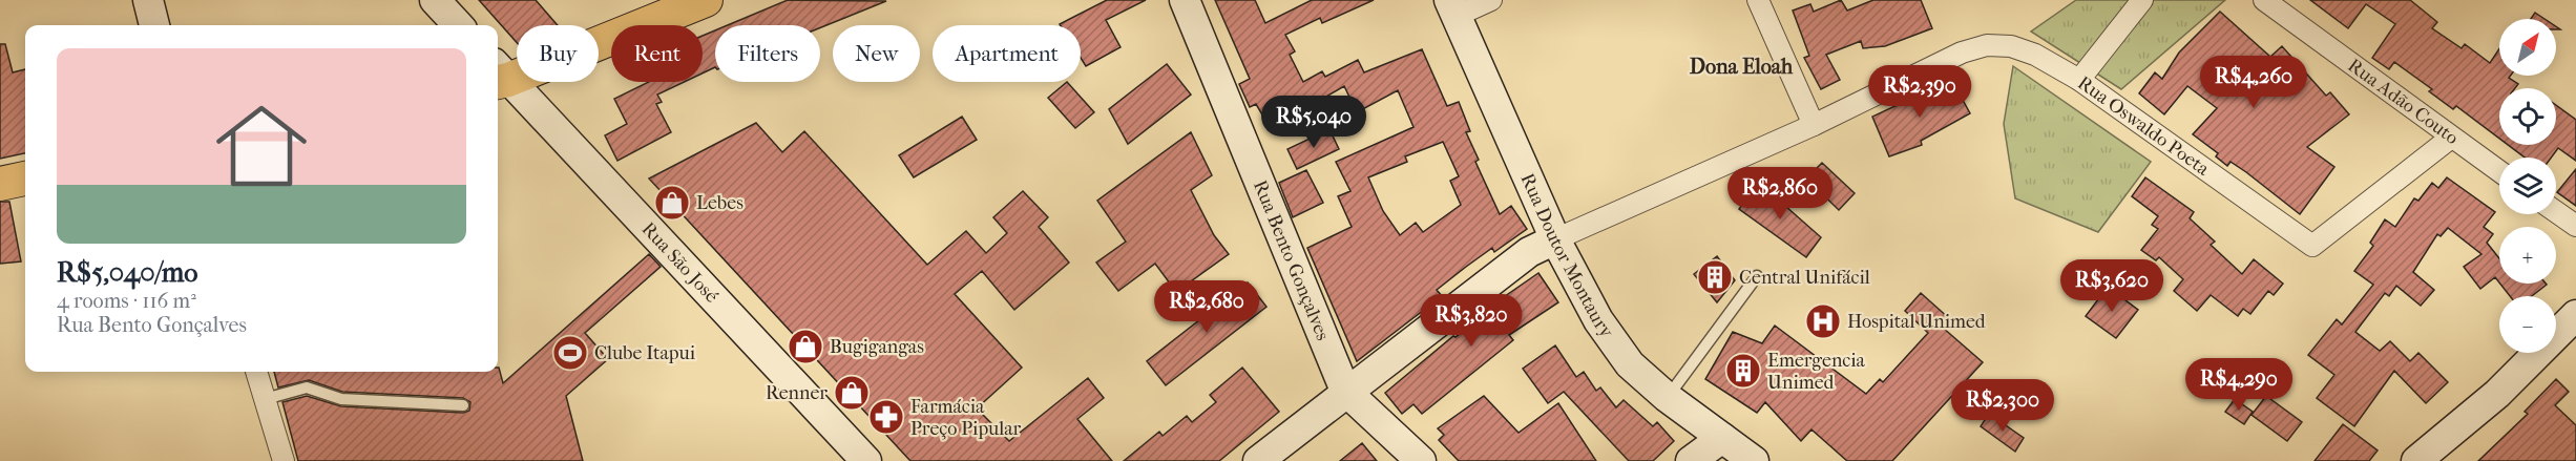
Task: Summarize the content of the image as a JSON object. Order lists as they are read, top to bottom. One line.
{"streets":{"street":["Rua Adão Couto","Rua Oswaldo Poeta","Rua Doutor Montaury","Rua Bento Gonçalves","Rua São José"]},"crossings":[["Rua Adão Couto","Rua Oswaldo Poeta"],["Rua Oswaldo Poeta","Rua Doutor Montaury"]],"districts":["Dona Eloah"],"places":{"shop":["Lebes","Bugigangas","Renner"],"building":["Central Unifácil","Emergencia Unimed"],"hospital":["Hospital Unimed"],"sports":["Clube Itapui"],"pharmacy":["Farmácia Preço Pipular"]},"north":"top right","page":{"map_buttons":["+","−"],"chip":["Buy","Rent","Filters","New","Apartment"],"list":[{"name":"R$5,040/mo","note":"4 rooms · 116 m² · Rua Bento Gonçalves"}],"price":["R$4,260","R$2,390","R$5,040","R$2,860","R$3,620","R$2,680","R$3,820","R$4,290","R$2,300"]}}
